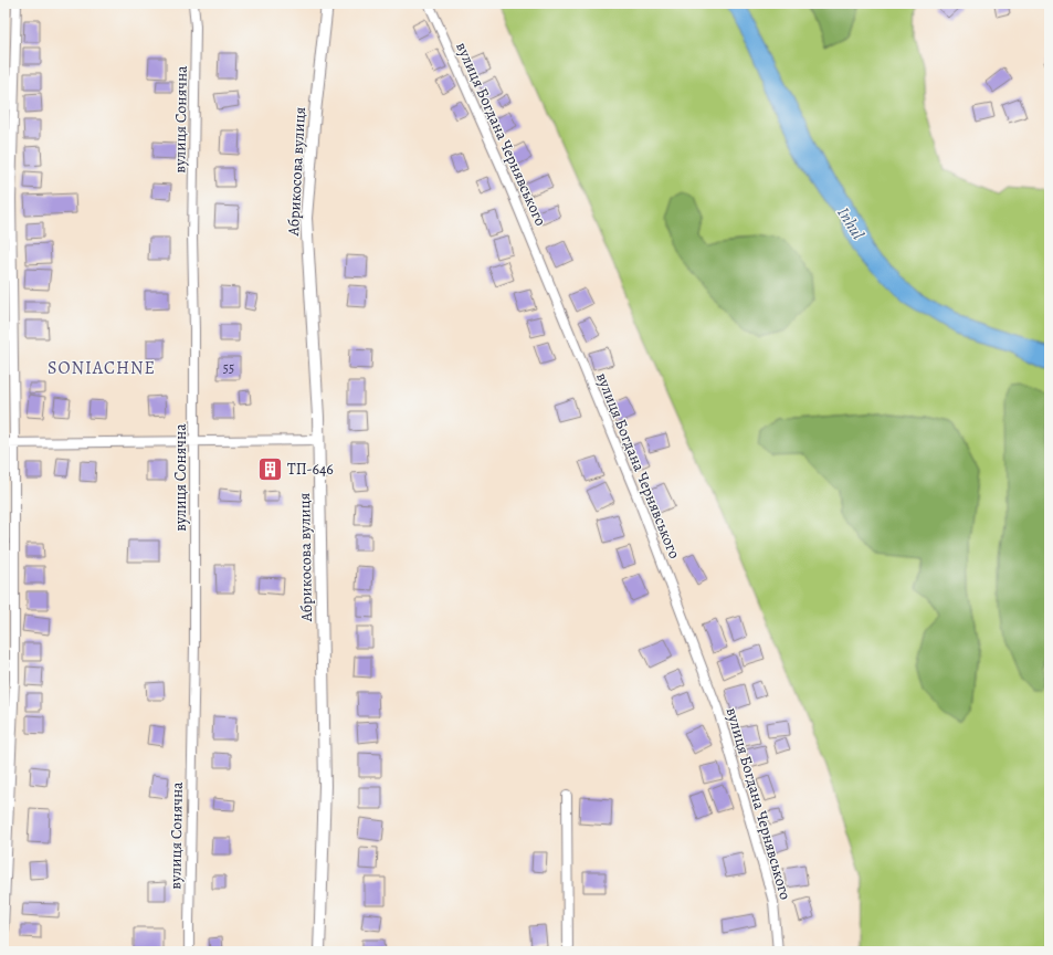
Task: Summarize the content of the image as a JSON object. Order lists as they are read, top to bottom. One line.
{"streets":{"street":["вулиця Сонячна","вулиця Богдана Чернявського","Абрикосова вулиця"]},"districts":["SONIACHNE"],"water":["Inhul"],"places":{"building":["ТП-646"]},"house_numbers":["55"]}
